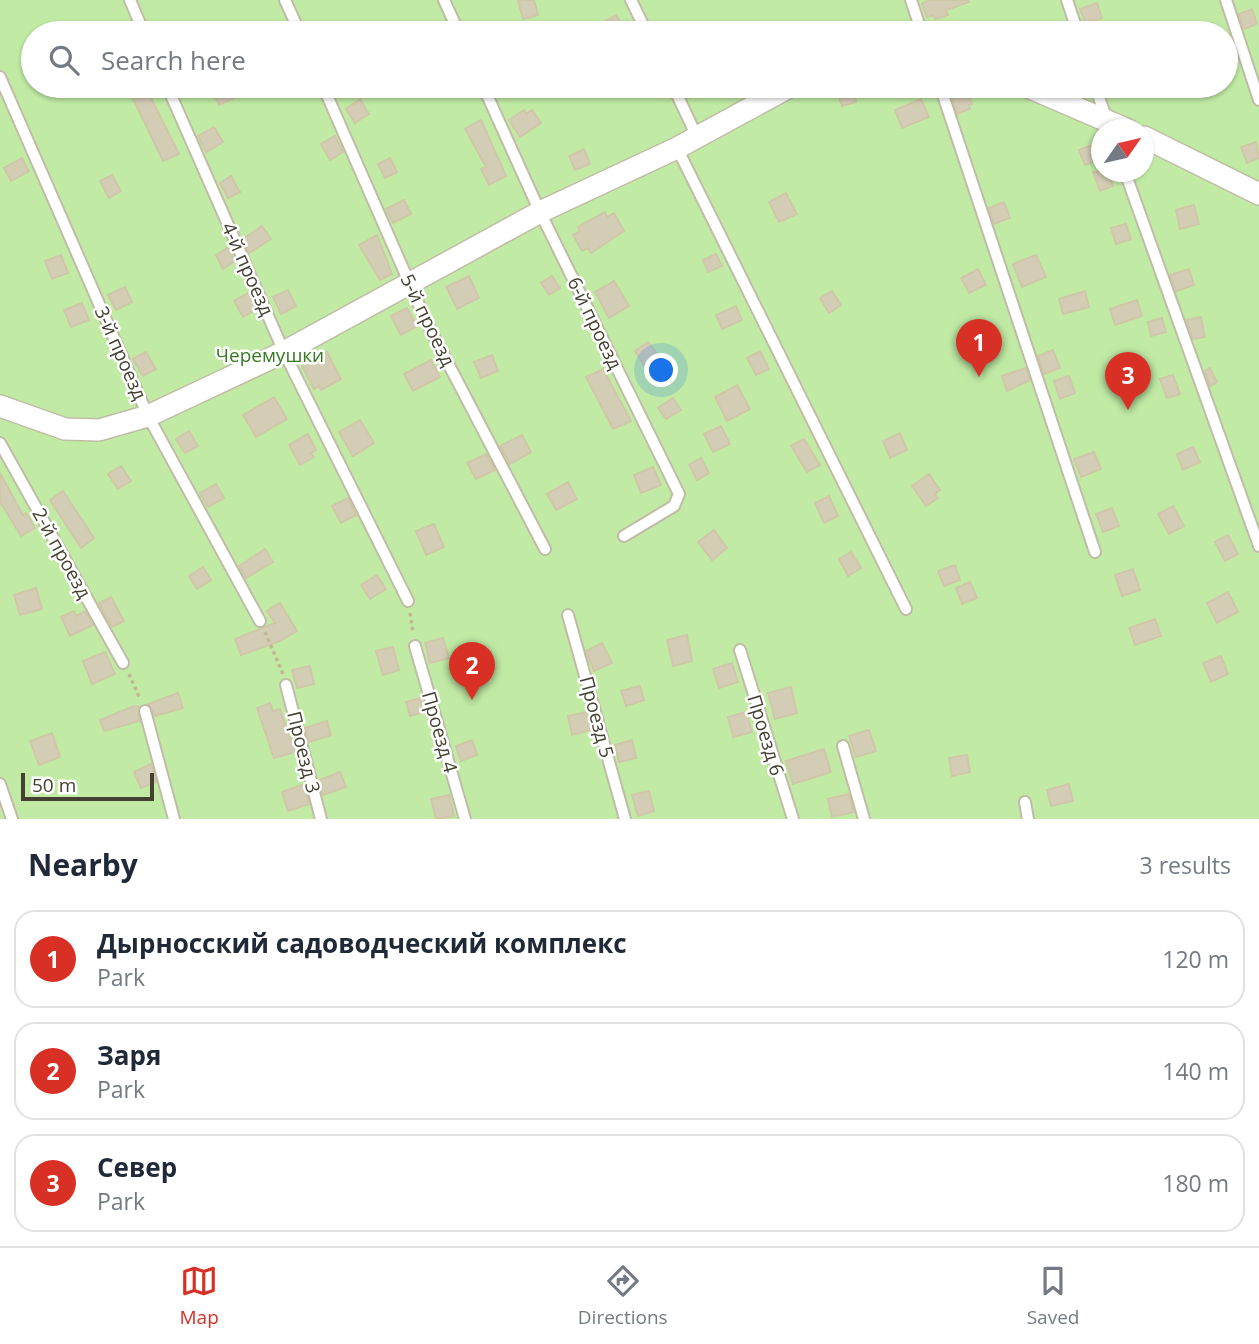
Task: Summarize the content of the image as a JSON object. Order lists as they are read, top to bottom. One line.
{"streets":{"lane":["4-й проезд","5-й проезд","6-й проезд","3-й проезд","2-й проезд","Проезд 5","Проезд 4","Проезд 6","Проезд 3"]},"parks":["Черемушки"],"scale_bar":"50 m","north":"top right","page":{"search":"Search here","pins":["1","3","2"],"scale":"50 m","heading":["Nearby","3 results"],"list":[{"mark":"1","name":"Дырносский садоводческий комплекс","note":"Park","value":"120 m"},{"mark":"2","name":"Заря","note":"Park","value":"140 m"},{"mark":"3","name":"Север","note":"Park","value":"180 m"}],"nav":["Map","Directions","Saved"]}}
